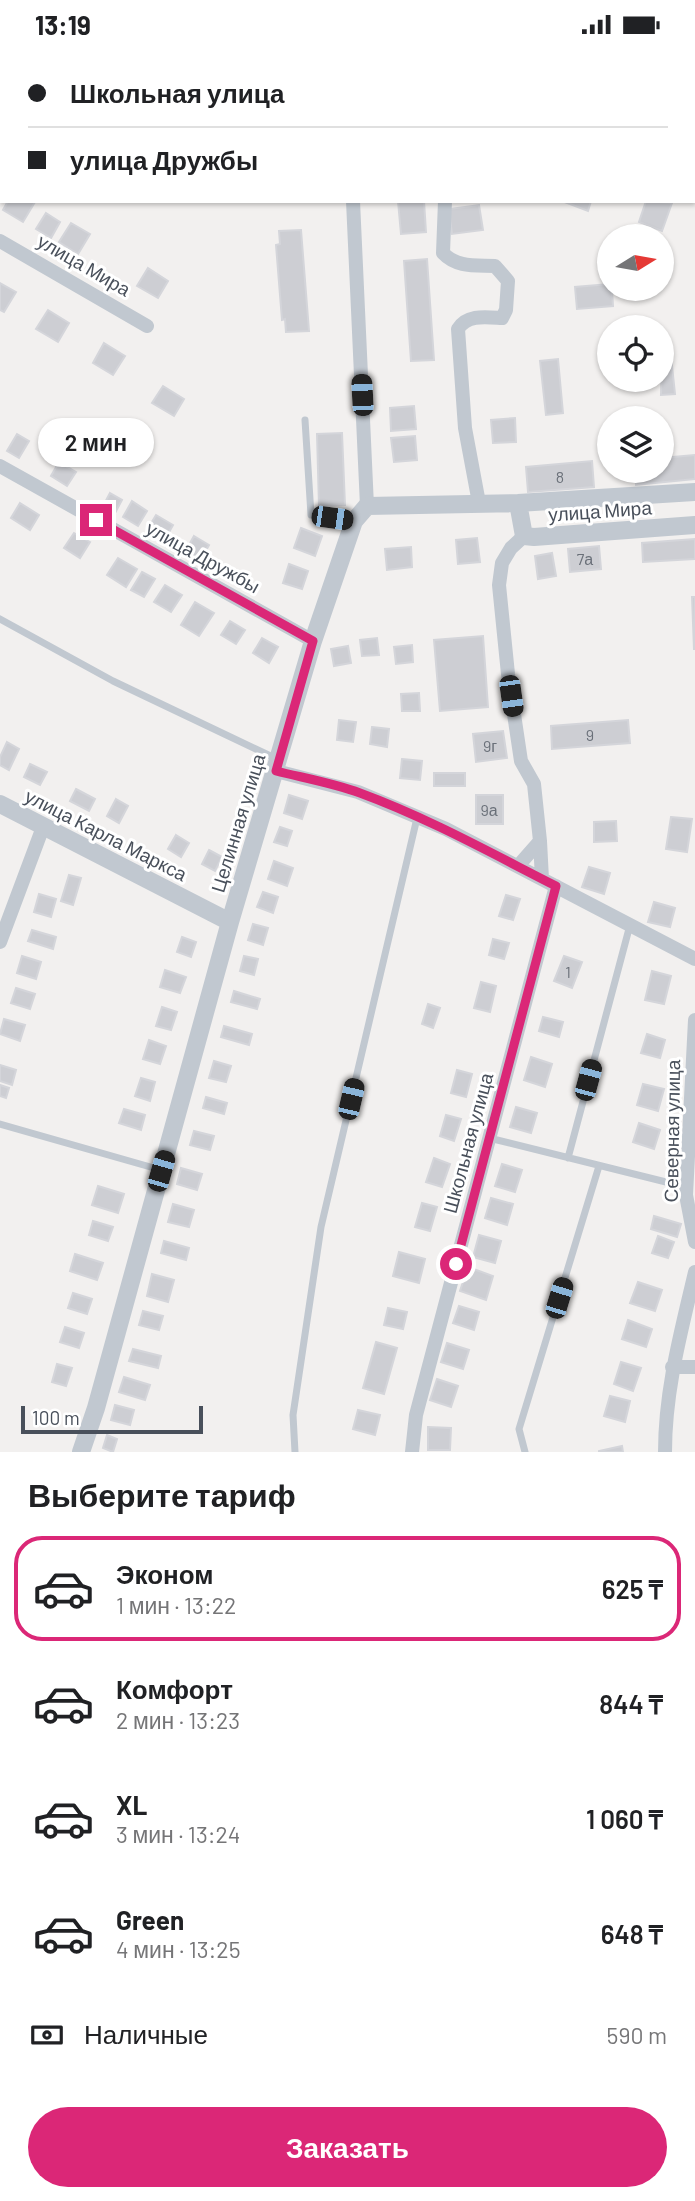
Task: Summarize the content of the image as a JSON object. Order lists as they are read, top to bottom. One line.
{"streets":{"street":["улица Мира","улица Дружбы","Целинная улица","улица Карла Маркса","Северная улица","Школьная улица"]},"crossings":[["улица Дружбы","Целинная улица"],["Целинная улица","улица Карла Маркса"]],"house_numbers":["8","7а","9","9г","9а","1"],"scale_bar":"100 m","north":"right","page":{"status":"13:19","banner":["Школьная улица","улица Дружбы"],"bubble":"2 мин","scale":"100 m","heading":"Выберите тариф","list":[{"name":"Эконом","note":"1 мин · 13:22","value":"625 ₸"},{"name":"Комфорт","note":"2 мин · 13:23","value":"844 ₸"},{"name":"XL","note":"3 мин · 13:24","value":"1 060 ₸"},{"name":"Green","note":"4 мин · 13:25","value":"648 ₸"}],"pay":["Наличные","590 m"],"buttons":"Заказать"}}
